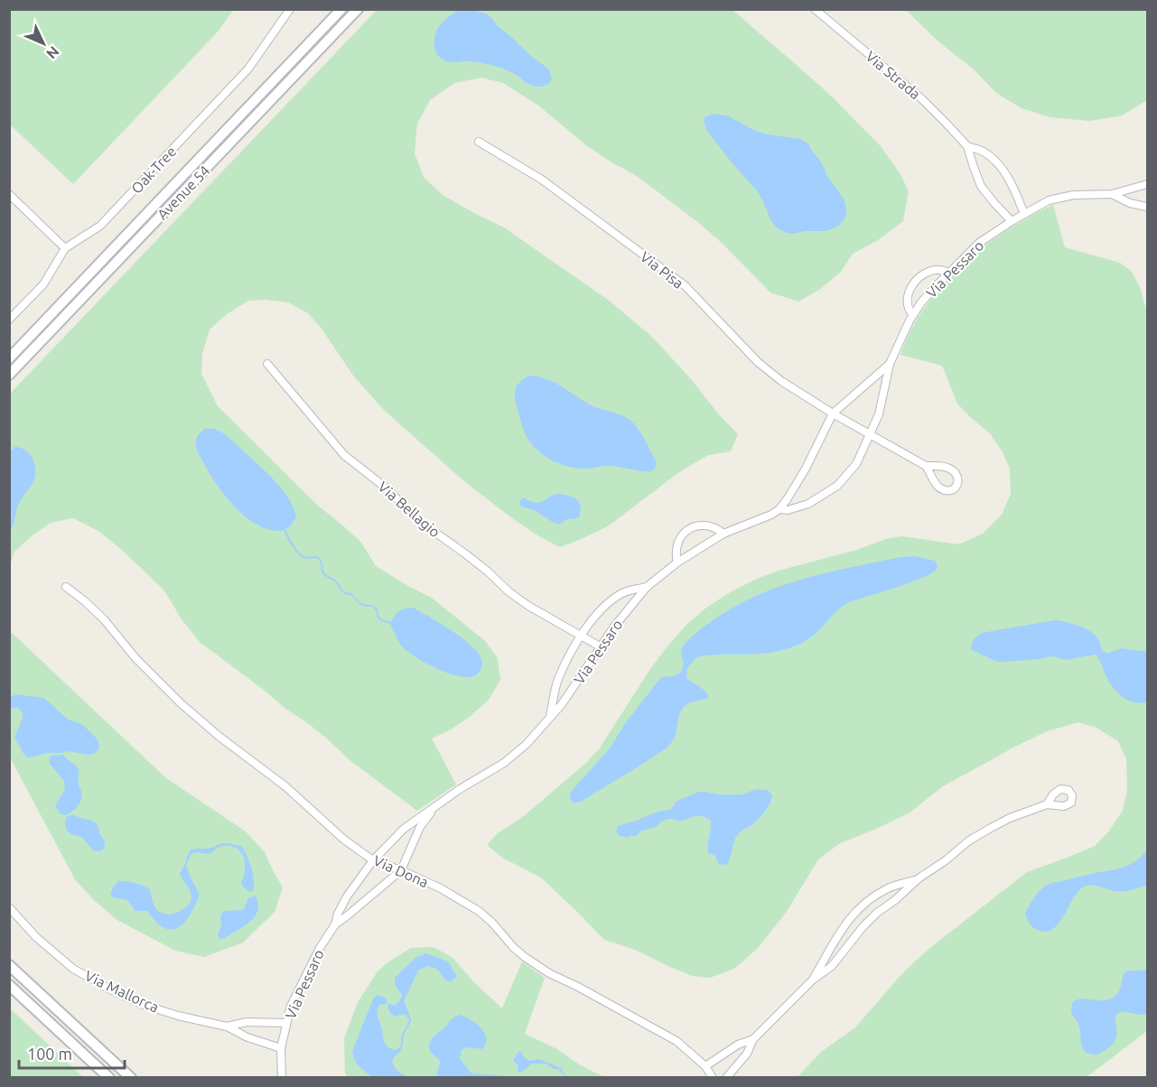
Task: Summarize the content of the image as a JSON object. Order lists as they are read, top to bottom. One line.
{"streets":{"street":["Via Strada","Oak-Tree","Avenue 54","Via Pessaro","Via Pisa","Via Bellagio","Via Dona","Via Mallorca"]},"crossings":[["Via Strada","Via Pessaro"],["Via Pessaro","Via Pisa"],["Via Pessaro","Via Bellagio"],["Via Pessaro","Via Dona"],["Via Pessaro","Via Mallorca"]],"scale_bar":"100 m","north":"bottom right"}
